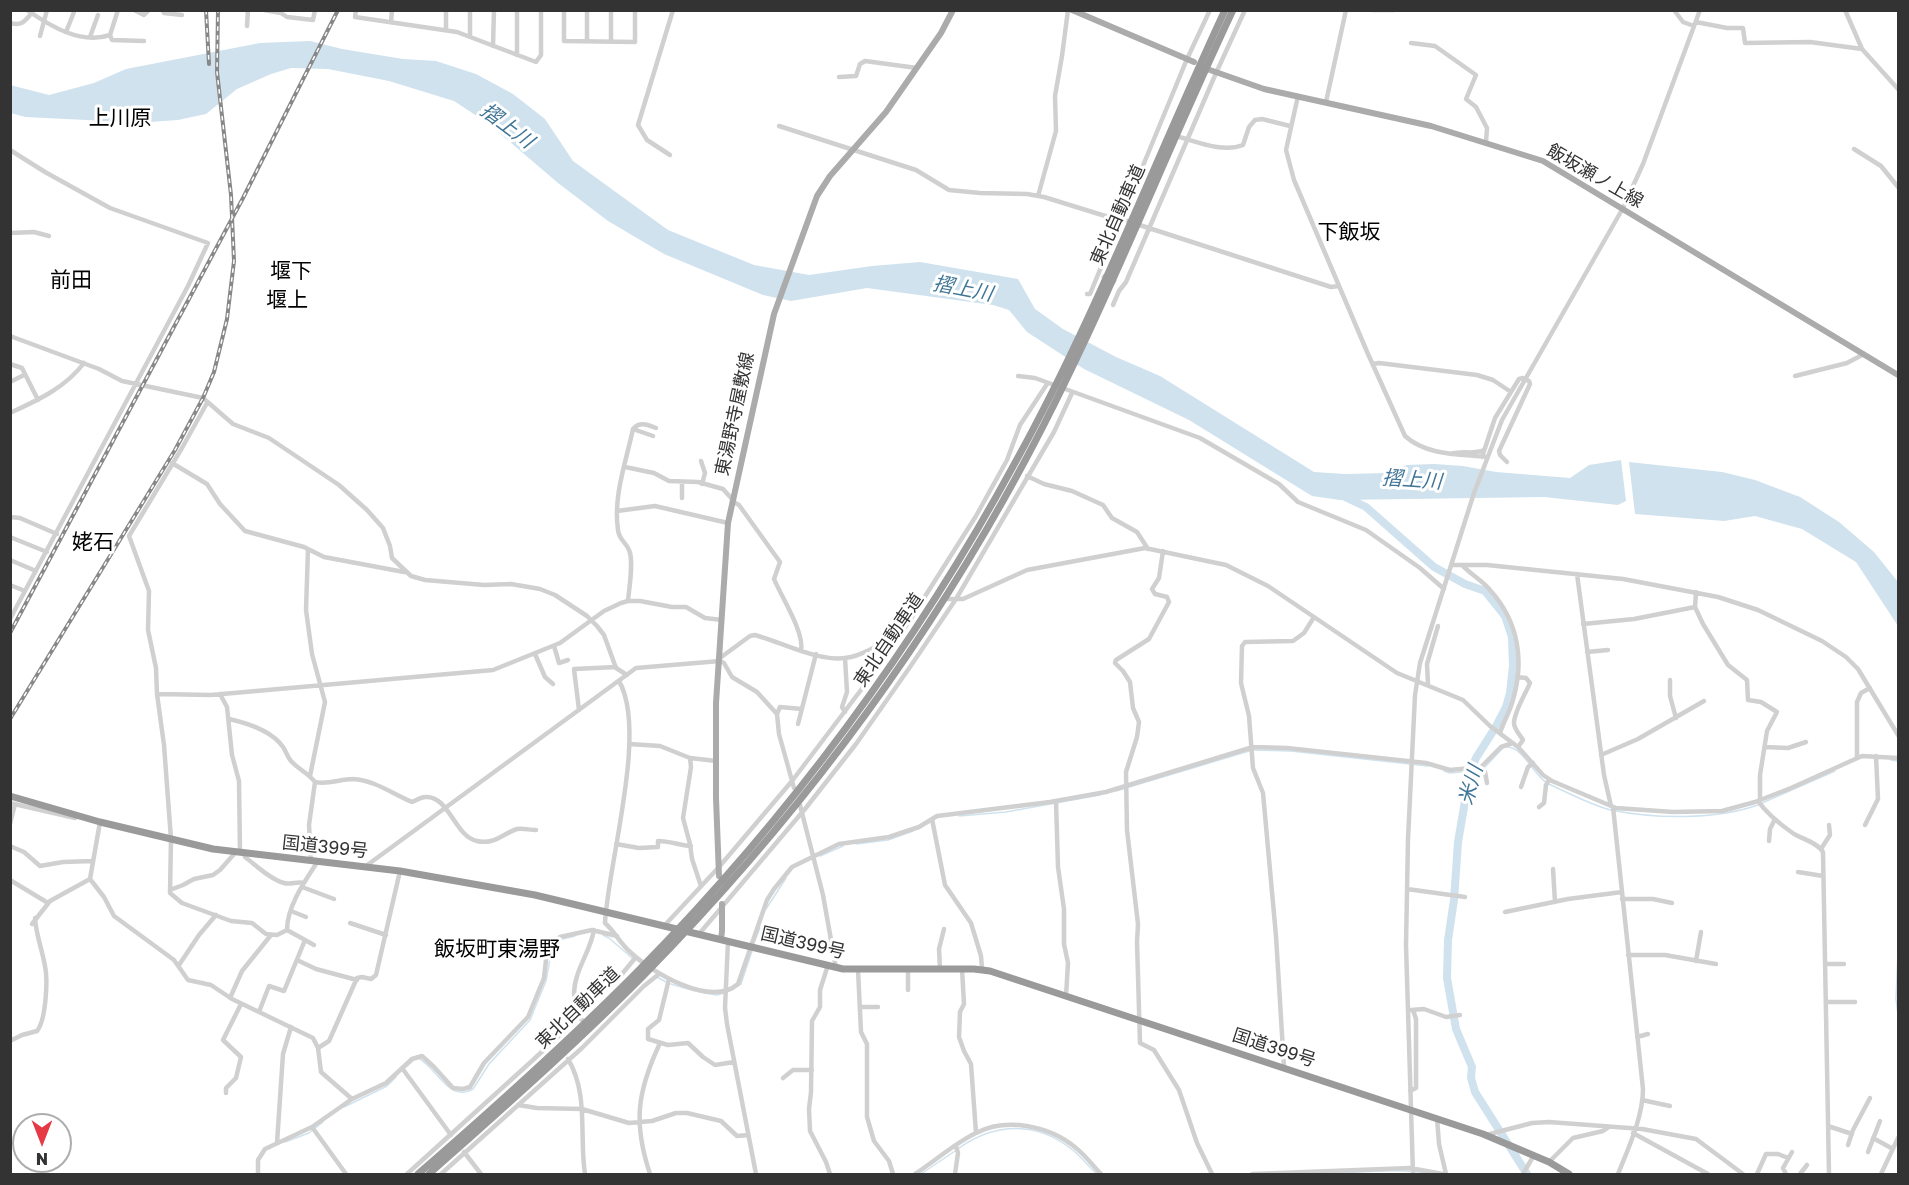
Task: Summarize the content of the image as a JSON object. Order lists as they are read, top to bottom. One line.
{"streets":{"highway":["東北自動車道","国道399号"],"main road":["飯坂瀬ノ上線","東湯野寺屋敷線"]},"districts":["上川原","下飯坂","堰下","前田","堰上","姥石","飯坂町東湯野"],"water":["摺上川","米川"],"north":"bottom"}
